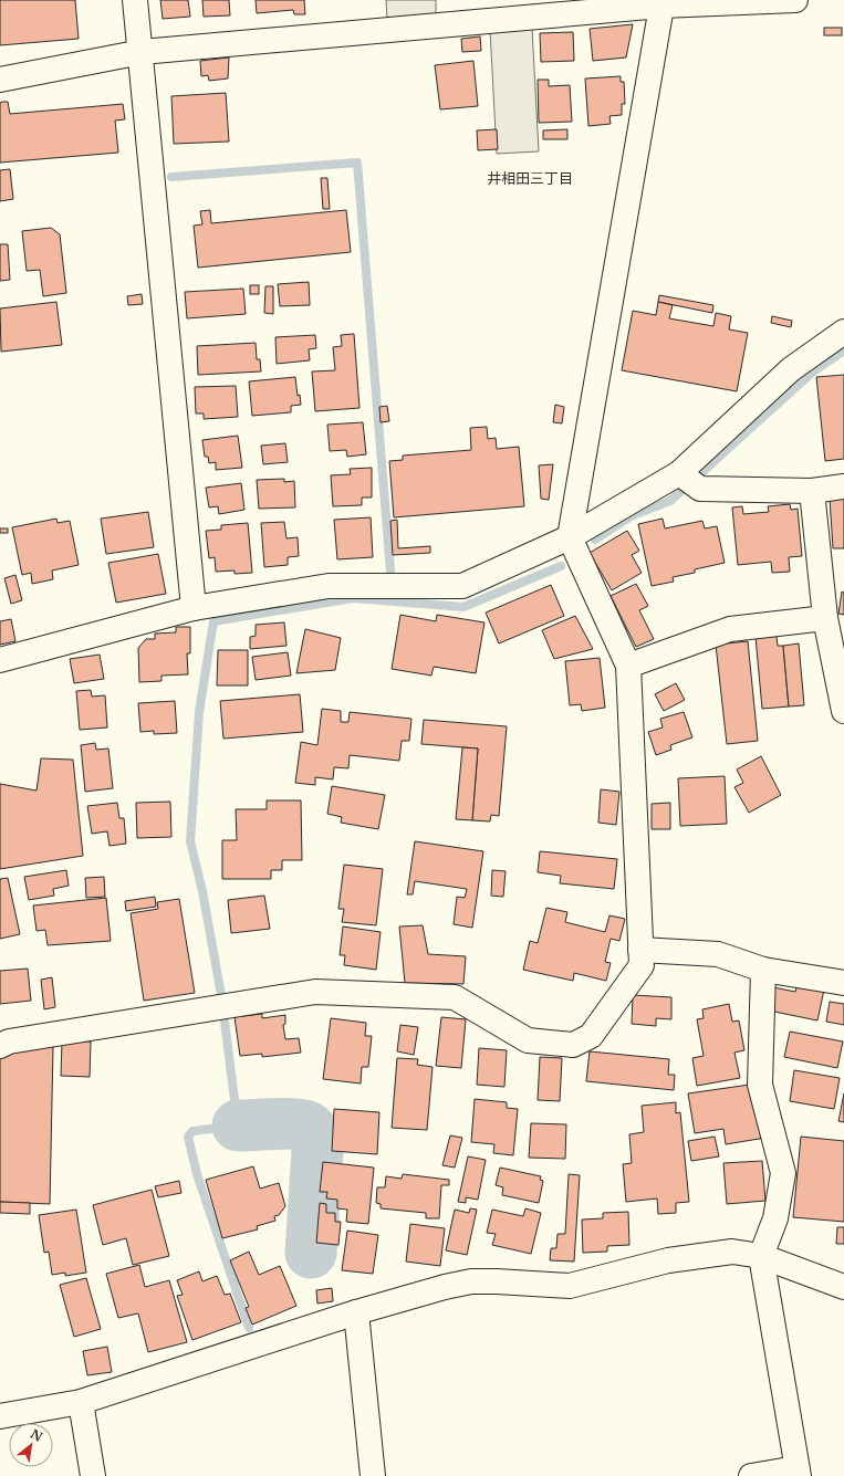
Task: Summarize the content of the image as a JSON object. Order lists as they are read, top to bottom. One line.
{"districts":["井相田三丁目"],"north":"top right"}
